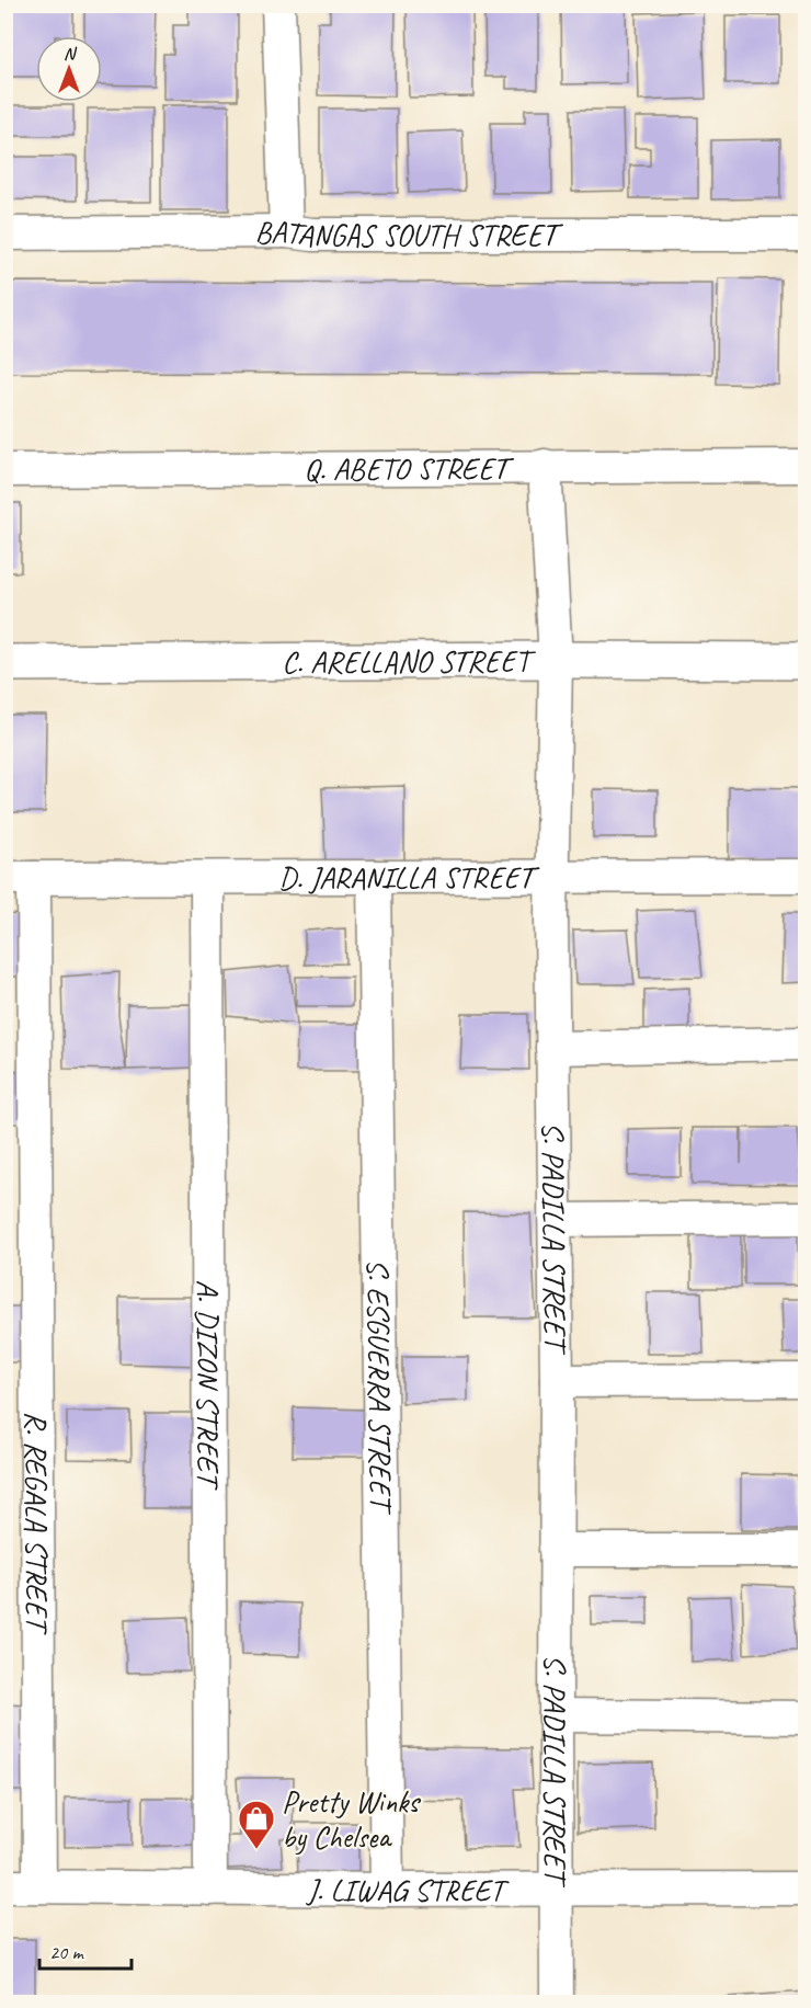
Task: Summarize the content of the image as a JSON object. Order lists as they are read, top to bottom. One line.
{"streets":{"street":["BATANGAS SOUTH STREET","Q. ABETO STREET","C. ARELLANO STREET","D. JARANILLA STREET","S. PADILLA STREET","A. DIZON STREET","S. ESGUERRA STREET","R. REGALA STREET","J. LIWAG STREET"]},"crossings":[["Q. ABETO STREET","S. PADILLA STREET"],["C. ARELLANO STREET","S. PADILLA STREET"],["D. JARANILLA STREET","S. PADILLA STREET"],["D. JARANILLA STREET","A. DIZON STREET"],["D. JARANILLA STREET","S. ESGUERRA STREET"],["D. JARANILLA STREET","R. REGALA STREET"],["S. PADILLA STREET","J. LIWAG STREET"],["A. DIZON STREET","J. LIWAG STREET"],["S. ESGUERRA STREET","J. LIWAG STREET"],["R. REGALA STREET","J. LIWAG STREET"]],"places":{"shop":["Pretty Winks by Chelsea"]},"scale_bar":"20 m","north":"top"}
